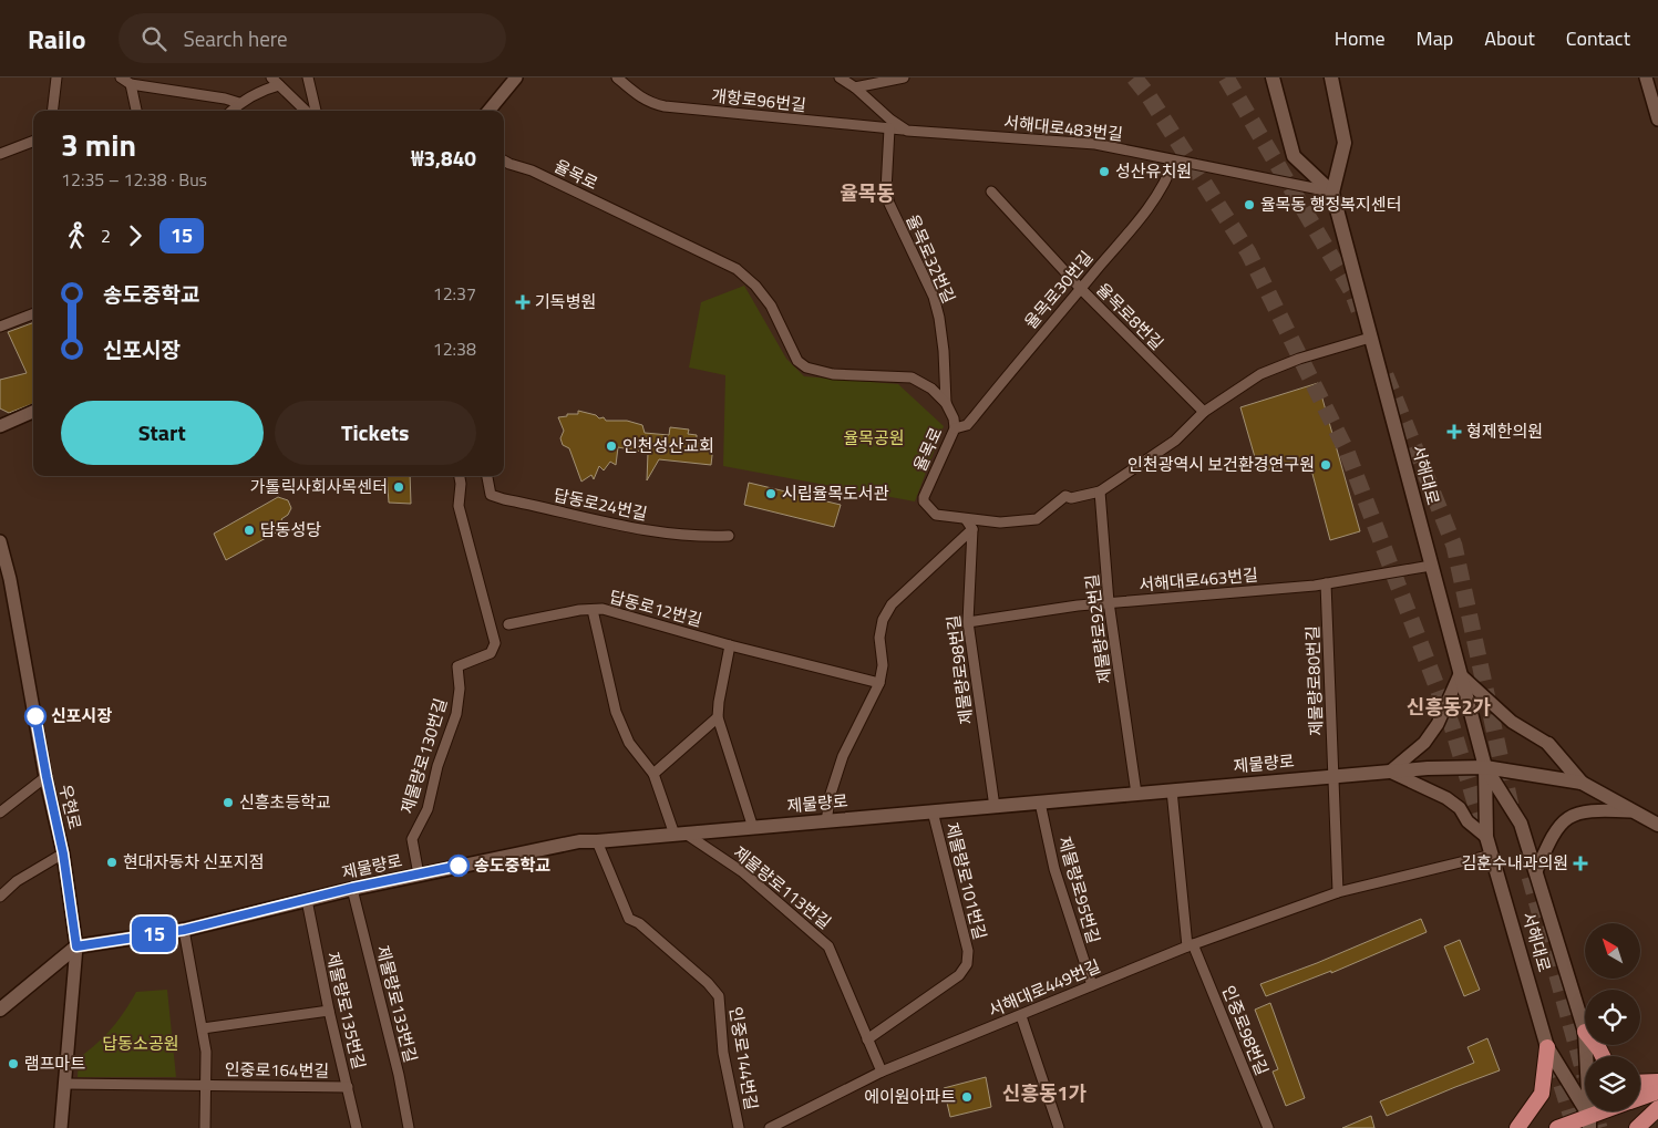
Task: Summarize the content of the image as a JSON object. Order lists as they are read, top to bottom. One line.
{"streets":{"main road":["서해대로","제물량로"],"street":["개항로96번길","서해대로483번길","율목로","율목로32번길","율목로30번길","율목로8번길","답동로24번길","서해대로463번길","답동로12번길","제물량로92번길","제물량로98번길","제물량로80번길","제물량로130번길","우현로","제물량로101번길","제물량로113번길","제물량로95번길","서해대로449번길","제물량로133번길","제물량로135번길","인중로98번길","인중로144번길","인중로164번길"]},"crossings":[["개항로96번길","서해대로483번길"],["개항로96번길","율목로32번길"],["서해대로483번길","율목로30번길"],["서해대로483번길","서해대로"],["율목로","율목로32번길"],["율목로","율목로30번길"],["율목로","율목로8번길"],["율목로","서해대로"],["율목로","제물량로92번길"],["율목로30번길","율목로8번길"],["서해대로","서해대로463번길"],["서해대로","제물량로"],["서해대로","서해대로449번길"],["서해대로463번길","제물량로92번길"],["서해대로463번길","제물량로98번길"],["서해대로463번길","제물량로80번길"],["제물량로92번길","제물량로"],["제물량로98번길","제물량로"],["제물량로80번길","제물량로"],["제물량로130번길","제물량로"],["제물량로","우현로"],["제물량로","제물량로101번길"],["제물량로","제물량로113번길"],["제물량로","제물량로95번길"],["제물량로","제물량로133번길"],["제물량로","제물량로135번길"],["제물량로","인중로98번길"],["제물량로","인중로144번길"],["제물량로","인중로164번길"],["제물량로101번길","제물량로113번길"],["제물량로113번길","서해대로449번길"],["제물량로95번길","서해대로449번길"],["서해대로449번길","인중로98번길"],["제물량로135번길","인중로164번길"]],"districts":["율목동","신흥동2가","신흥동1가"],"parks":["율목공원","답동소공원"],"places":{"other":["성산유치원","율목동 행정복지센터","인천성산교회","인천광역시 보건환경연구원","가톨릭사회사목센터","시립율목도서관","답동성당","신포시장","신흥초등학교","현대자동차 신포지점","송도중학교","램프마트","에이원아파트"],"health":["기독병원","형제한의원","김훈수내과의원"]},"lines":["bus line 15"],"north":"top left","page":{"header":"Railo","search":"Search here","nav":["Home","Map","About","Contact"],"on_map":"15","heading":["3 min","12:35 – 12:38 · Bus","₩3,840"],"legs":["2","15"],"list":[{"name":"송도중학교","value":"12:37"},{"name":"신포시장","value":"12:38"}],"buttons":["Start","Tickets"]}}
